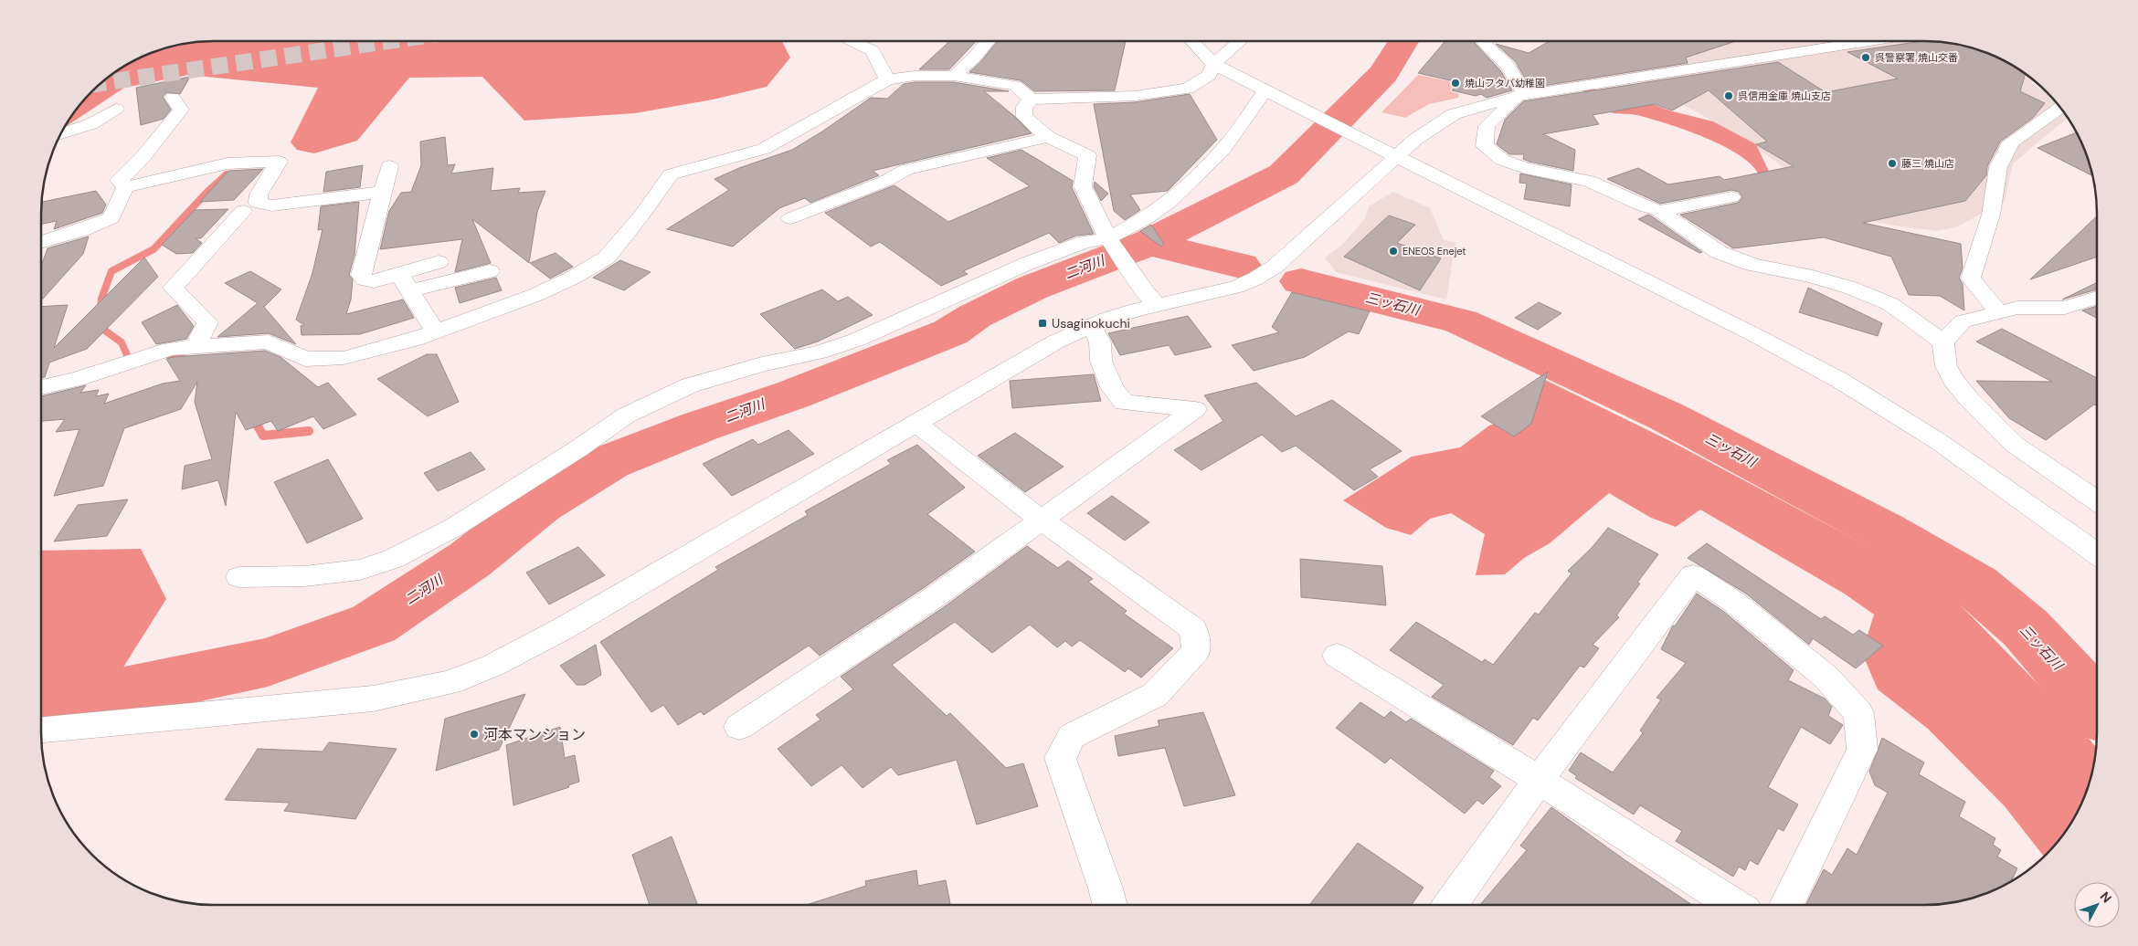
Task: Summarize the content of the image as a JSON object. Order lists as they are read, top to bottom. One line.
{"water":["二河川","三ッ石川"],"places":{"other":["呉警察署 焼山交番","焼山フタバ幼稚園","呉信用金庫 焼山支店","藤三 焼山店","ENEOS Enejet","河本マンション"],"transit":["Usaginokuchi"]},"north":"top right"}
